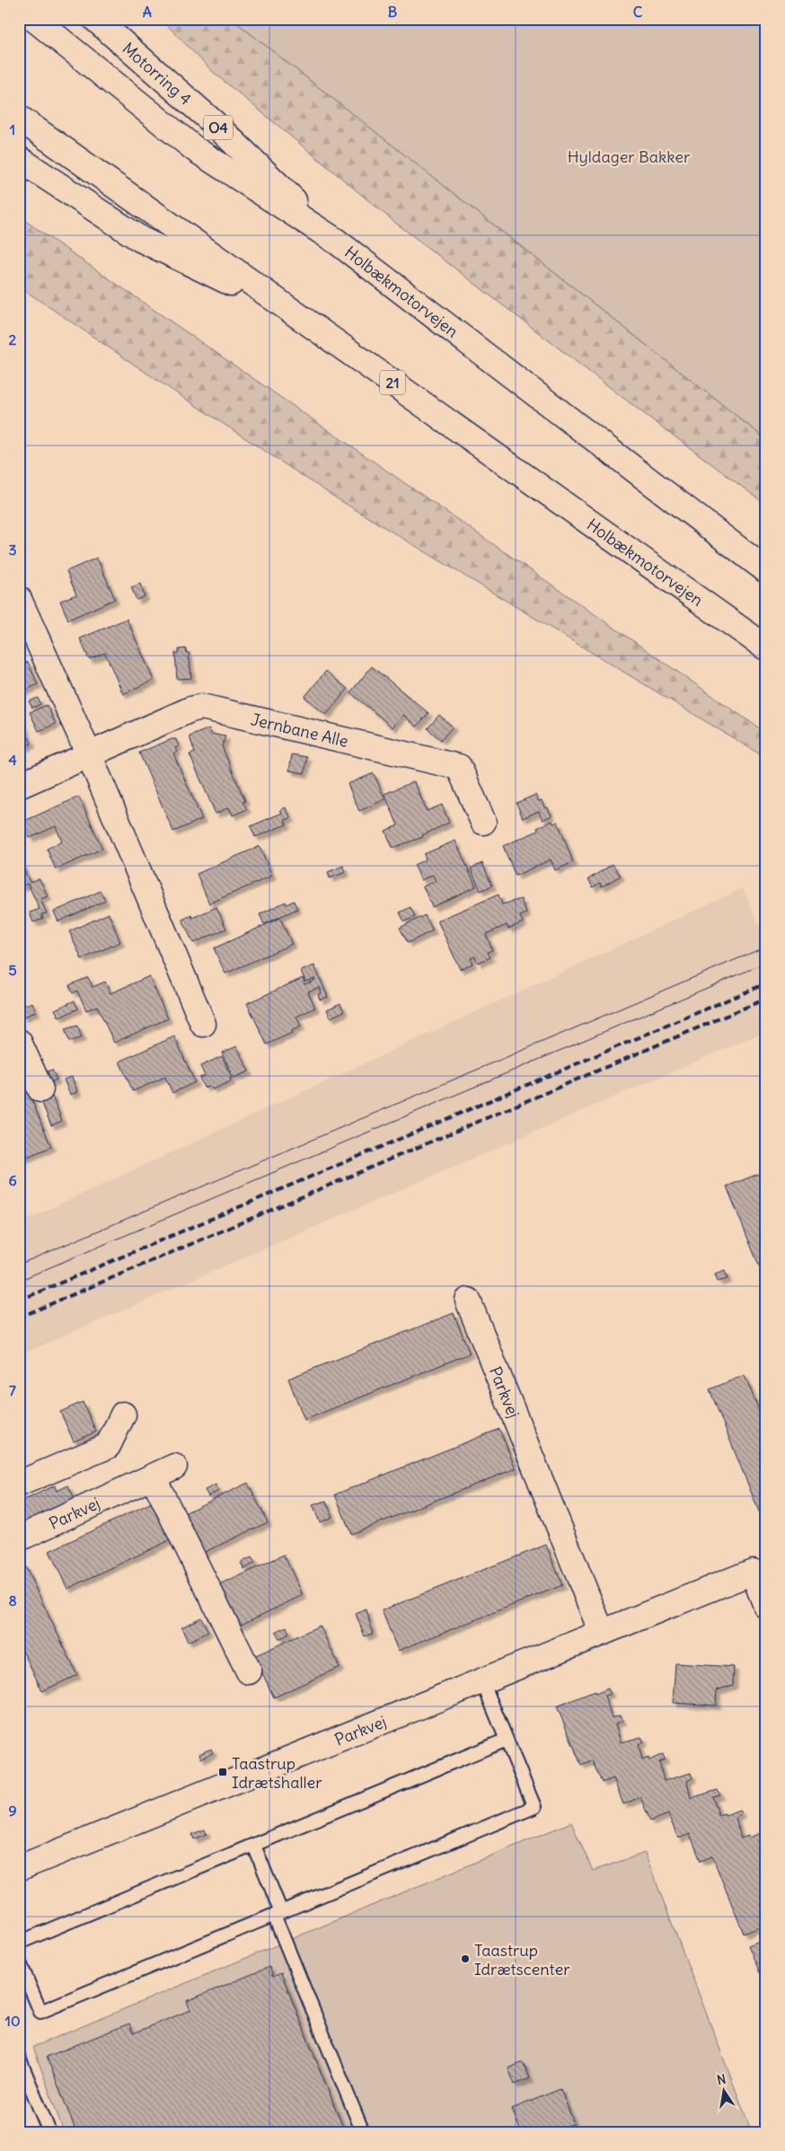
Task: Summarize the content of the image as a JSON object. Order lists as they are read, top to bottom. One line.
{"streets":{"main road":["Motorring 4","O4","Holbækmotorvejen","21","Jernbane Alle","Parkvej"]},"crossings":[["Motorring 4","Holbækmotorvejen"]],"parks":["Hyldager Bakker"],"places":{"transit":["Taastrup Idrætshaller"],"other":["Taastrup Idrætscenter"]},"north":"top","grid":{"columns":["A","B","C"],"rows":["1","2","3","4","5","6","7","8","9","10"]}}
